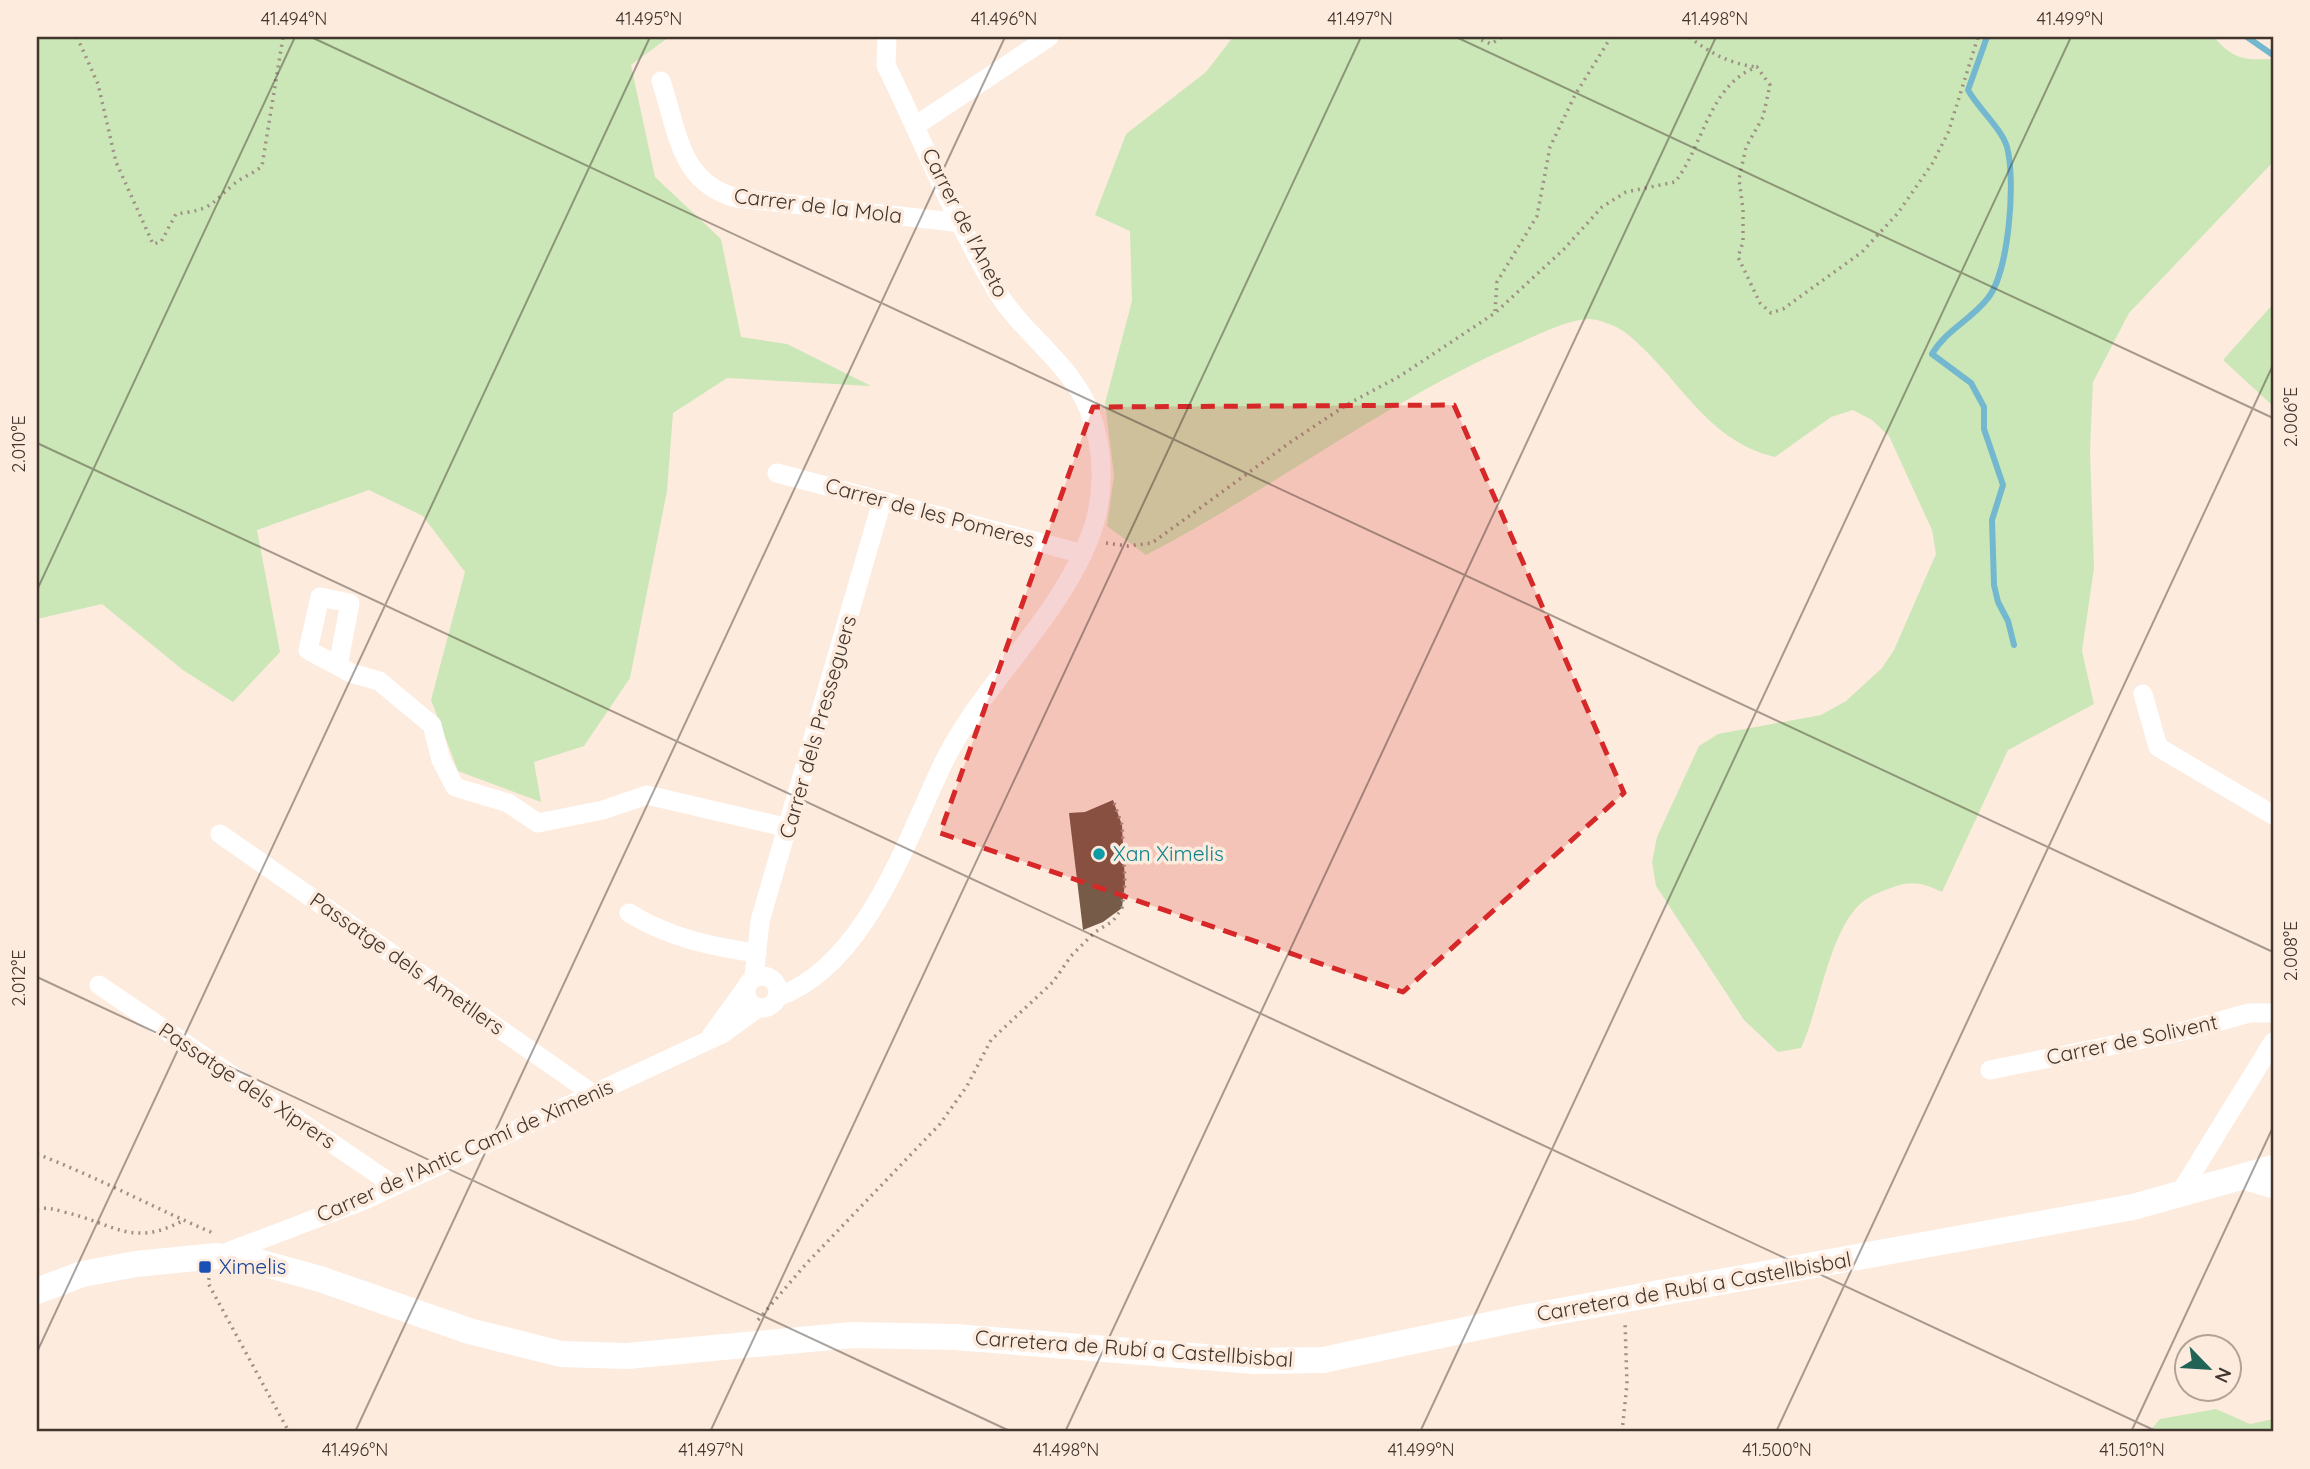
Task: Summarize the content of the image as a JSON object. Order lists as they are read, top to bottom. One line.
{"streets":{"street":["Carrer de la Mola","Carrer de l'Aneto","Carrer de les Pomeres","Carrer dels Presseguers","Passatge dels Ametllers","Carrer de Solivent","Passatge dels Xiprers","Carrer de l'Antic Camí de Ximenis","Carretera de Rubí a Castellbisbal"]},"crossings":[["Carrer de la Mola","Carrer de l'Aneto"],["Carrer de l'Aneto","Carrer de les Pomeres"],["Carrer de les Pomeres","Carrer dels Presseguers"],["Passatge dels Ametllers","Carrer de l'Antic Camí de Ximenis"],["Passatge dels Xiprers","Carrer de l'Antic Camí de Ximenis"],["Carrer de l'Antic Camí de Ximenis","Carretera de Rubí a Castellbisbal"]],"places":{"other":["Xan Ximelis"],"transit":["Ximelis"]},"north":"bottom right","coordinates":["41.494°N","41.495°N","41.496°N","41.497°N","41.498°N","41.499°N","2.006°E","2.010°E","2.008°E","2.012°E","41.500°N","41.501°N"]}
